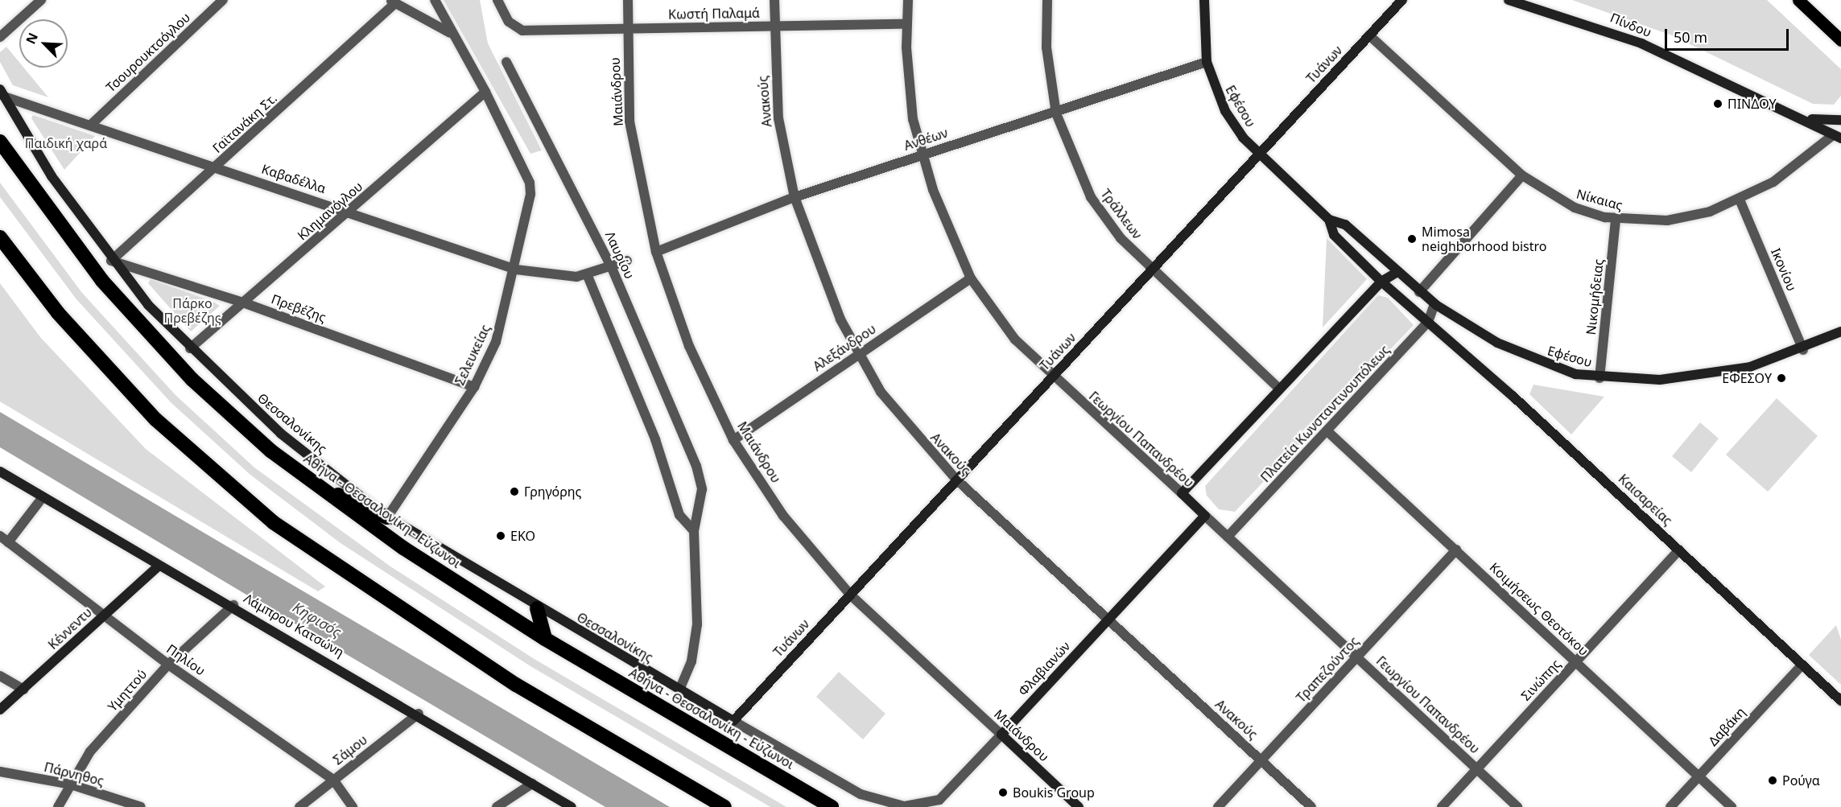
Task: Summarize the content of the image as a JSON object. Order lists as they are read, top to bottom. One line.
{"streets":{"highway":["Αθήνα - Θεσσαλονίκη - Εύζωνοι"],"street":["Κωστή Παλαμά","Πίνδου","Τσουρουκτσόγλου","Τυάνων","Μαιάνδρου","Ανακούς","Εφέσου","Γαϊτανάκη Στ.","Ανθέων","Καβαδέλλα","Νίκαιας","Κλημανόγλου","Τράλλεων","Λαυρίου","Ικονίου","Νικομήδειας","Πρεβέζης","Αλεξάνδρου","Σελευκείας","Πλατεία Κωνσταντινουπόλεως","Θεσσαλονίκης","Γεωργίου Παπανδρέου","Καισαρείας","Κοιμήσεως Θεοτόκου","Λάμπρου Κατσώνη","Κέννεντυ","Πηλίου","Φλαβιανών","Τραπεζούντος","Σινώπης","Υμηττού","Δαβάκη","Σάμου","Πάρνηθος"]},"crossings":[["Κωστή Παλαμά","Μαιάνδρου"],["Κωστή Παλαμά","Ανακούς"],["Κωστή Παλαμά","Γεωργίου Παπανδρέου"],["Πίνδου","Νίκαιας"],["Τσουρουκτσόγλου","Καβαδέλλα"],["Τυάνων","Μαιάνδρου"],["Τυάνων","Ανακούς"],["Τυάνων","Εφέσου"],["Τυάνων","Νίκαιας"],["Τυάνων","Τράλλεων"],["Τυάνων","Θεσσαλονίκης"],["Τυάνων","Γεωργίου Παπανδρέου"],["Μαιάνδρου","Ανθέων"],["Μαιάνδρου","Αλεξάνδρου"],["Μαιάνδρου","Φλαβιανών"],["Ανακούς","Ανθέων"],["Ανακούς","Αλεξάνδρου"],["Ανακούς","Φλαβιανών"],["Ανακούς","Τραπεζούντος"],["Εφέσου","Ανθέων"],["Εφέσου","Ικονίου"],["Εφέσου","Νικομήδειας"],["Εφέσου","Πλατεία Κωνσταντινουπόλεως"],["Εφέσου","Καισαρείας"],["Γαϊτανάκη Στ.","Καβαδέλλα"],["Γαϊτανάκη Στ.","Πρεβέζης"],["Γαϊτανάκη Στ.","Θεσσαλονίκης"],["Ανθέων","Τράλλεων"],["Ανθέων","Γεωργίου Παπανδρέου"],["Καβαδέλλα","Κλημανόγλου"],["Καβαδέλλα","Σελευκείας"],["Καβαδέλλα","Θεσσαλονίκης"],["Νίκαιας","Ικονίου"],["Νίκαιας","Νικομήδειας"],["Κλημανόγλου","Πρεβέζης"],["Κλημανόγλου","Σελευκείας"],["Κλημανόγλου","Θεσσαλονίκης"],["Πρεβέζης","Σελευκείας"],["Πρεβέζης","Θεσσαλονίκης"],["Αλεξάνδρου","Γεωργίου Παπανδρέου"],["Σελευκείας","Θεσσαλονίκης"],["Πλατεία Κωνσταντινουπόλεως","Γεωργίου Παπανδρέου"],["Πλατεία Κωνσταντινουπόλεως","Καισαρείας"],["Πλατεία Κωνσταντινουπόλεως","Κοιμήσεως Θεοτόκου"],["Θεσσαλονίκης","Φλαβιανών"],["Γεωργίου Παπανδρέου","Φλαβιανών"],["Γεωργίου Παπανδρέου","Τραπεζούντος"],["Γεωργίου Παπανδρέου","Σινώπης"],["Καισαρείας","Σινώπης"],["Καισαρείας","Δαβάκη"],["Κοιμήσεως Θεοτόκου","Τραπεζούντος"],["Κοιμήσεως Θεοτόκου","Σινώπης"],["Κοιμήσεως Θεοτόκου","Δαβάκη"],["Λάμπρου Κατσώνη","Κέννεντυ"],["Λάμπρου Κατσώνη","Υμηττού"],["Λάμπρου Κατσώνη","Σάμου"],["Κέννεντυ","Πηλίου"],["Πηλίου","Υμηττού"],["Πηλίου","Σάμου"],["Υμηττού","Πάρνηθος"]],"water":["Κηφισός"],"parks":["Παιδική χαρά","Πάρκο Πρεβέζης"],"places":["ΠΙΝΔΟΥ","Mimosa neighborhood bistro","ΕΦΕΣΟΥ","Γρηγόρης","EKO","Ρούγα","Boukis Group"],"scale_bar":"50 m","north":"top left"}
